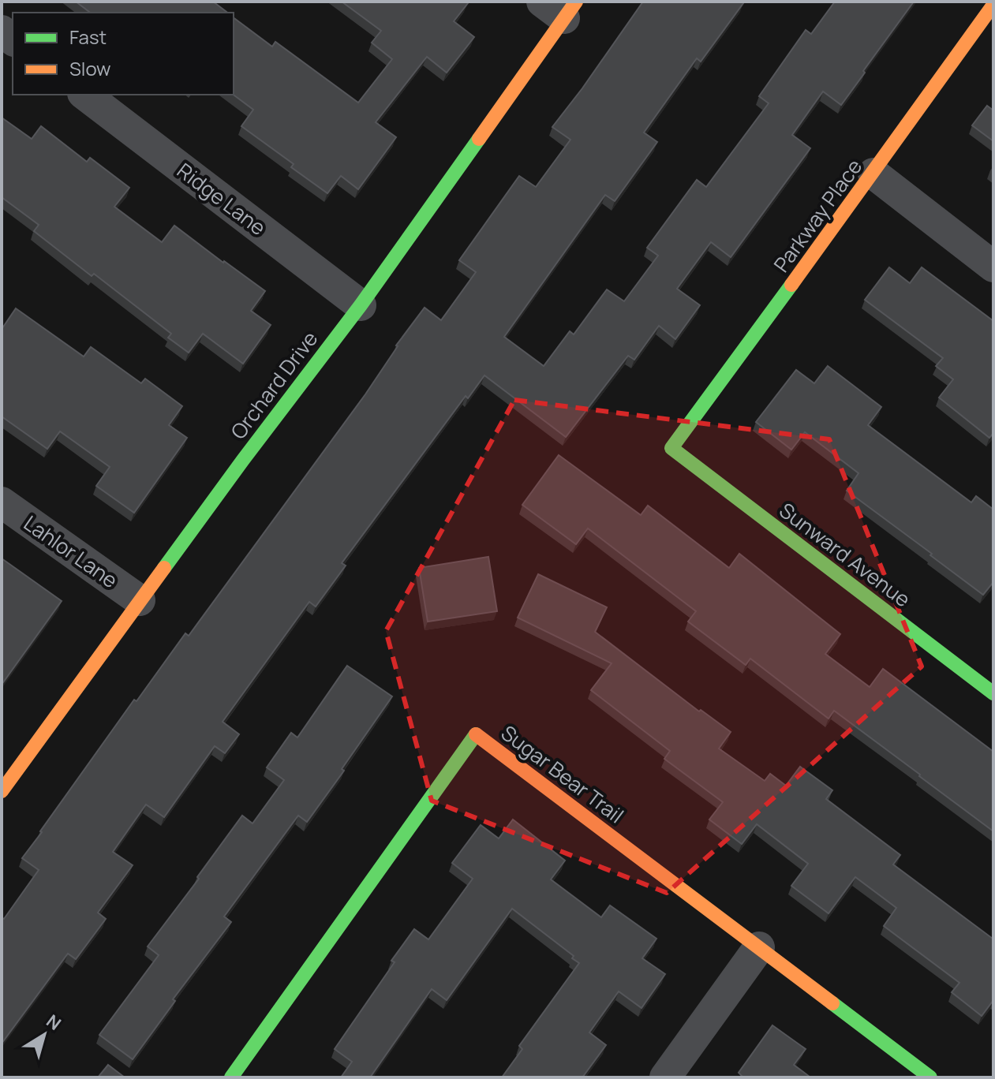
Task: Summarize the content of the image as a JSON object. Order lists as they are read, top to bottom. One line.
{"streets":{"street":["Ridge Lane","Parkway Place","Orchard Drive","Lahlor Lane","Sunward Avenue","Sugar Bear Trail"]},"crossings":[["Ridge Lane","Orchard Drive"],["Parkway Place","Sunward Avenue"],["Orchard Drive","Lahlor Lane"]],"legend":["Fast","Slow"],"north":"top right"}
